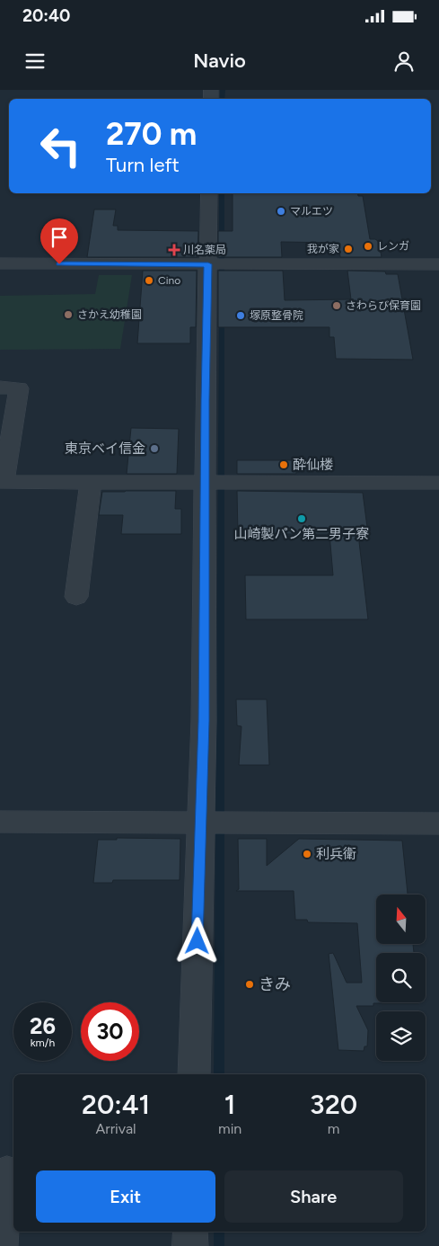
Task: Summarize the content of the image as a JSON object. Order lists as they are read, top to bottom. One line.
{"places":{"other":["マルエツ","レンガ","我が家","Cino","さわらび保育園","さかえ幼稚園","塚原整骨院","東京ベイ信金","酔仙楼","山崎製パン第二男子寮","利兵衛","きみ"],"health":["川名薬局"]},"north":"top","page":{"status":"20:40","header":"Navio","turn":["270 m","Turn left"],"speed":"26 km/h","limit":"30","eta":["20:41","Arrival","1","min","320","m"],"buttons":["Exit","Share"]}}
